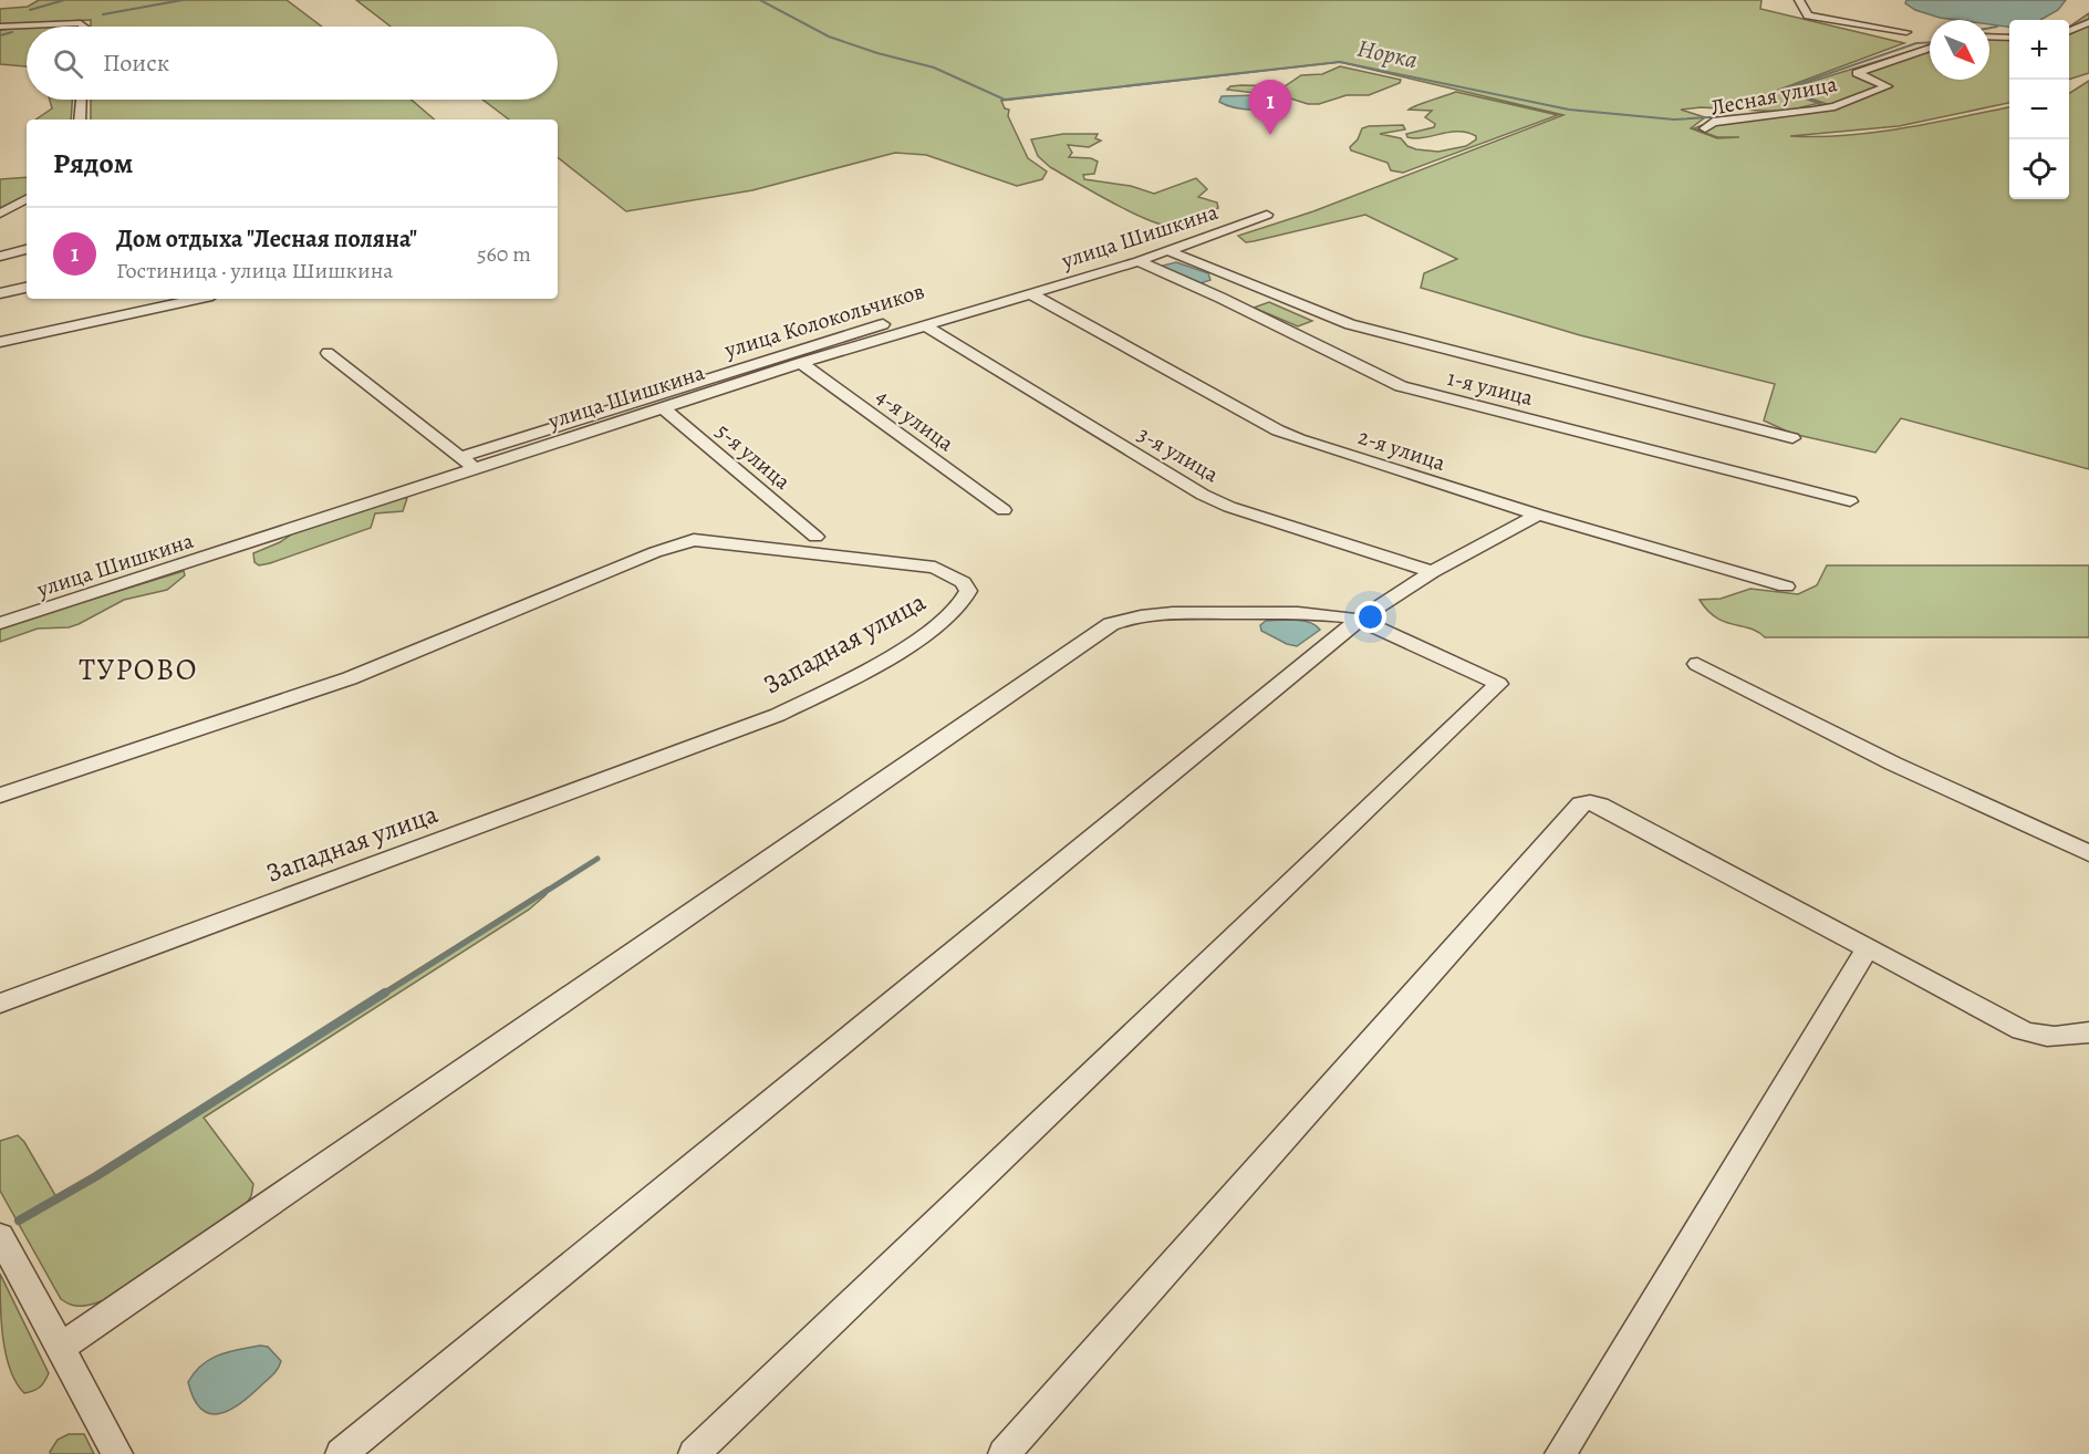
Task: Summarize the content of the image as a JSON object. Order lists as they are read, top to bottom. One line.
{"streets":{"street":["Лесная улица","улица Шишкина","улица Колокольчиков","1-я улица","4-я улица","2-я улица","3-я улица","5-я улица","Западная улица"]},"crossings":[["улица Шишкина","улица Колокольчиков"],["улица Шишкина","1-я улица"],["улица Шишкина","4-я улица"],["улица Шишкина","2-я улица"],["улица Шишкина","3-я улица"],["улица Шишкина","5-я улица"]],"districts":["ТУРОВО"],"water":["Норка"],"north":"bottom right","page":{"map_buttons":["+","−"],"search":"Поиск","pins":"1","heading":"Рядом","list":[{"mark":"1","name":"Дом отдыха \"Лесная поляна\"","note":"Гостиница · улица Шишкина","value":"560 m"}]}}
